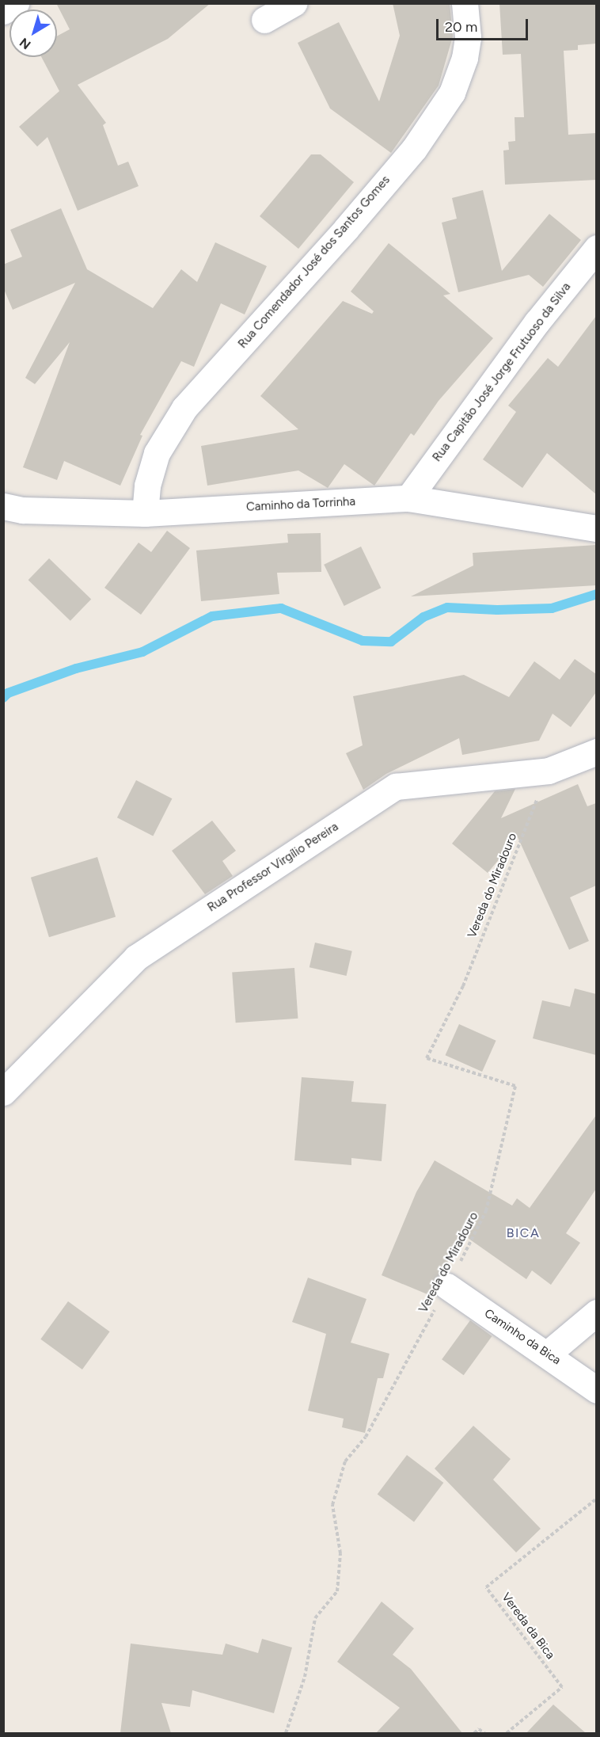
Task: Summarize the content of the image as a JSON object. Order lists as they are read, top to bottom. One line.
{"streets":{"street":["Rua Comendador José dos Santos Gomes","Rua Capitão José Jorge Frutuoso da Silva","Caminho da Torrinha","Rua Professor Virgílio Pereira","Caminho da Bica"],"path":["Vereda do Miradouro","Vereda da Bica"]},"crossings":[["Rua Comendador José dos Santos Gomes","Caminho da Torrinha"],["Rua Capitão José Jorge Frutuoso da Silva","Caminho da Torrinha"],["Rua Professor Virgílio Pereira","Vereda do Miradouro"],["Vereda do Miradouro","Caminho da Bica"]],"districts":["BICA"],"scale_bar":"20 m","north":"bottom left"}
